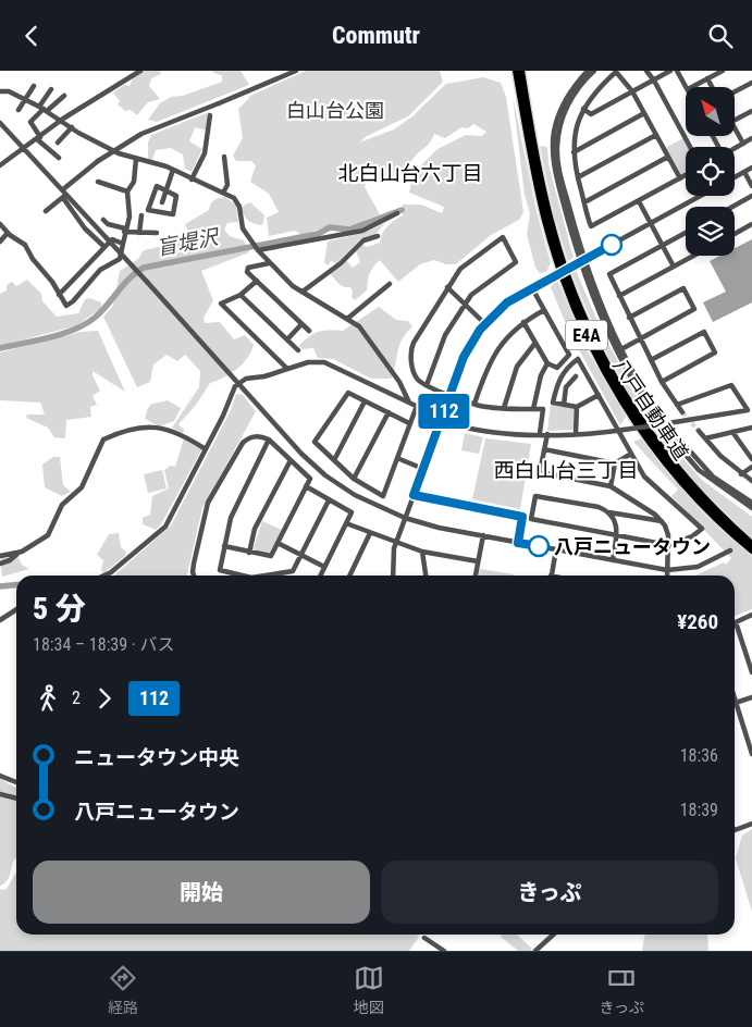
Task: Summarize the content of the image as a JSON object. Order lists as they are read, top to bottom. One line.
{"streets":{"highway":["E4A","八戸自動車道"]},"districts":["北白山台六丁目","西白山台三丁目"],"water":["盲堤沢"],"parks":["白山台公園"],"places":["八戸ニュータウン"],"lines":["bus line 112"],"north":"top left","page":{"header":"Commutr","on_map":"112","heading":["5 分","18:34 – 18:39 · バス","¥260"],"legs":["2","112"],"list":[{"name":"ニュータウン中央","value":"18:36"},{"name":"八戸ニュータウン","value":"18:39"}],"buttons":["開始","きっぷ"],"tabs":["経路","地図","きっぷ"]}}
